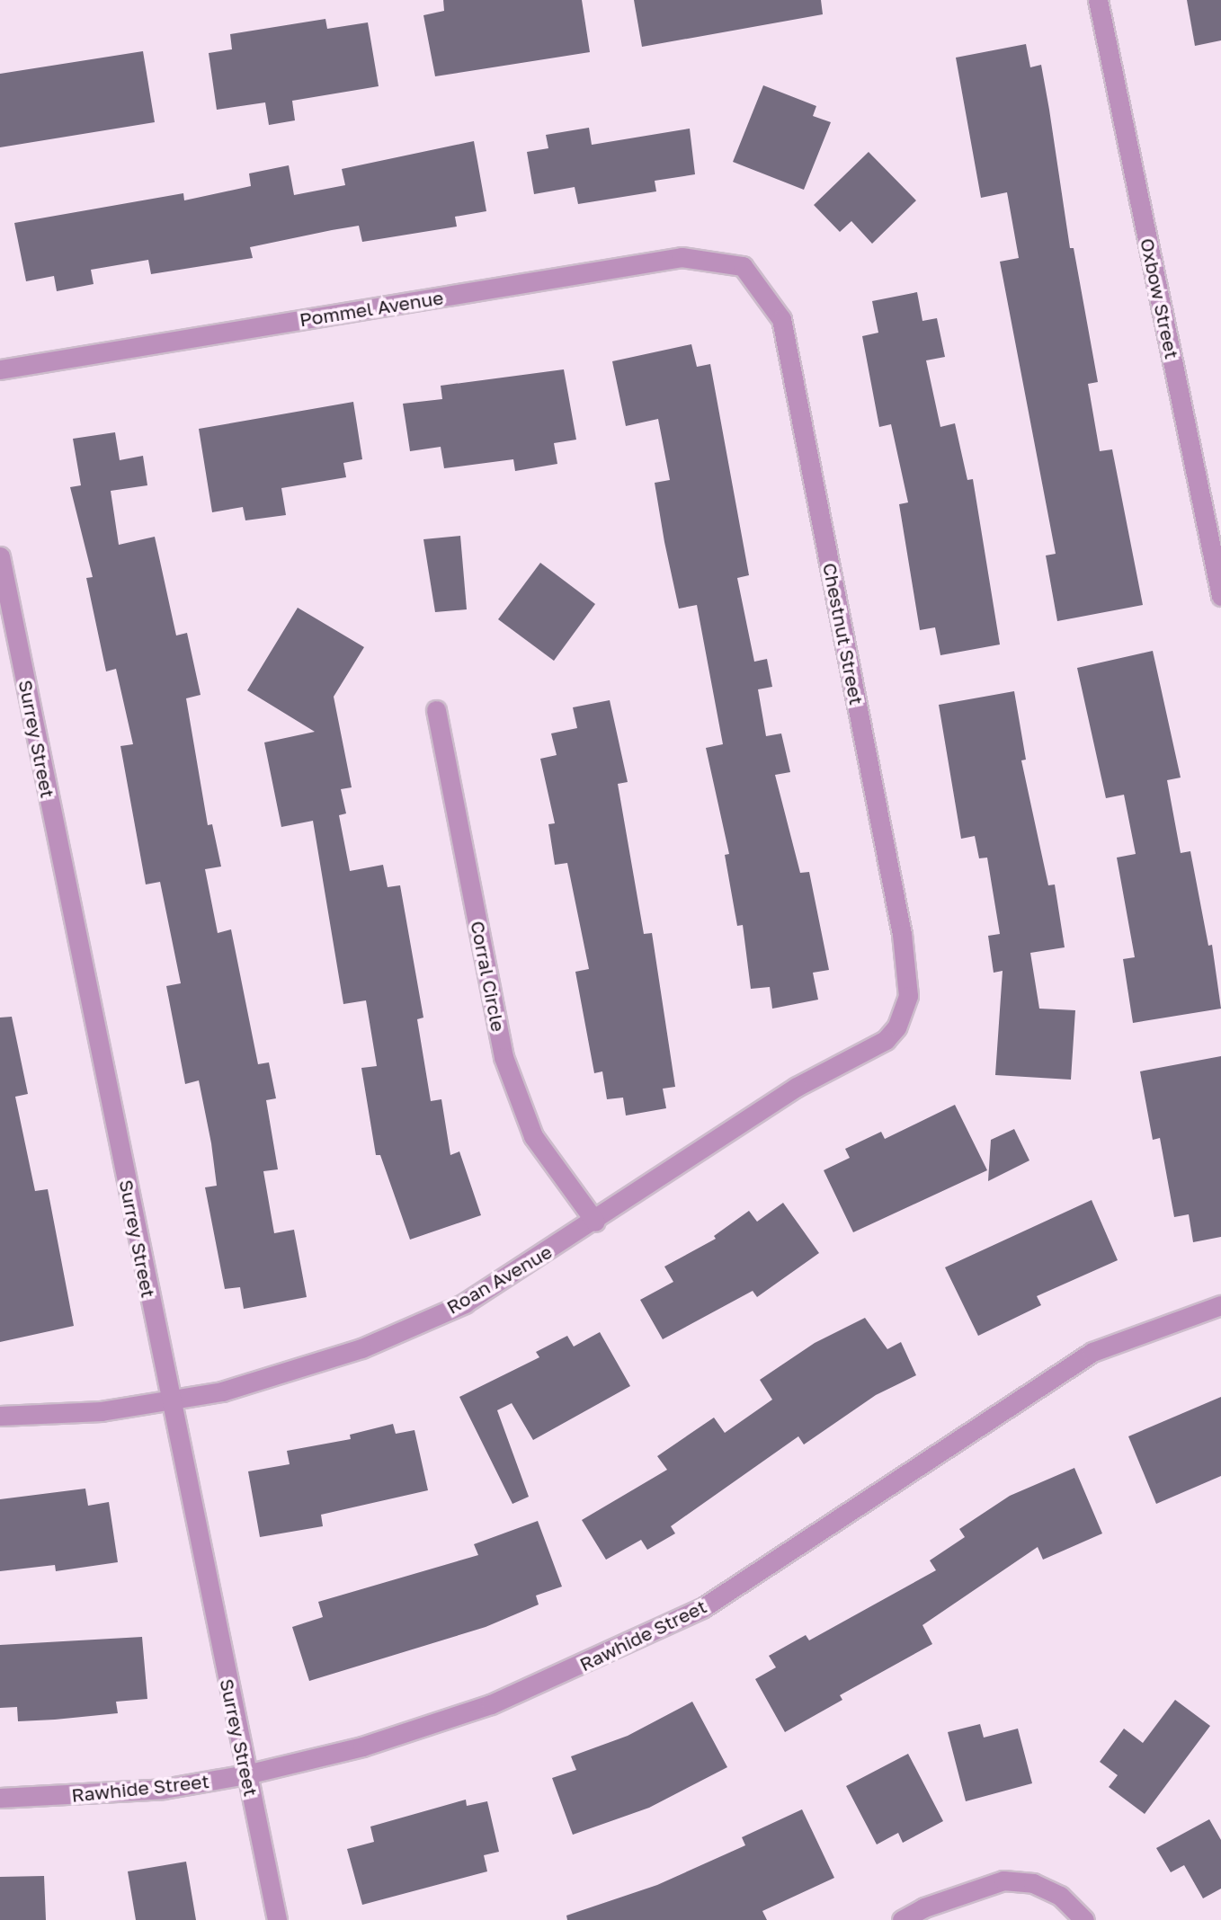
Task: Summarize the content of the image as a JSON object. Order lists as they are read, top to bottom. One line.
{"streets":{"street":["Oxbow Street","Pommel Avenue","Chestnut Street","Surrey Street","Corral Circle","Roan Avenue","Rawhide Street"]},"crossings":[["Pommel Avenue","Chestnut Street"],["Chestnut Street","Roan Avenue"],["Surrey Street","Roan Avenue"],["Surrey Street","Rawhide Street"],["Corral Circle","Roan Avenue"]]}
